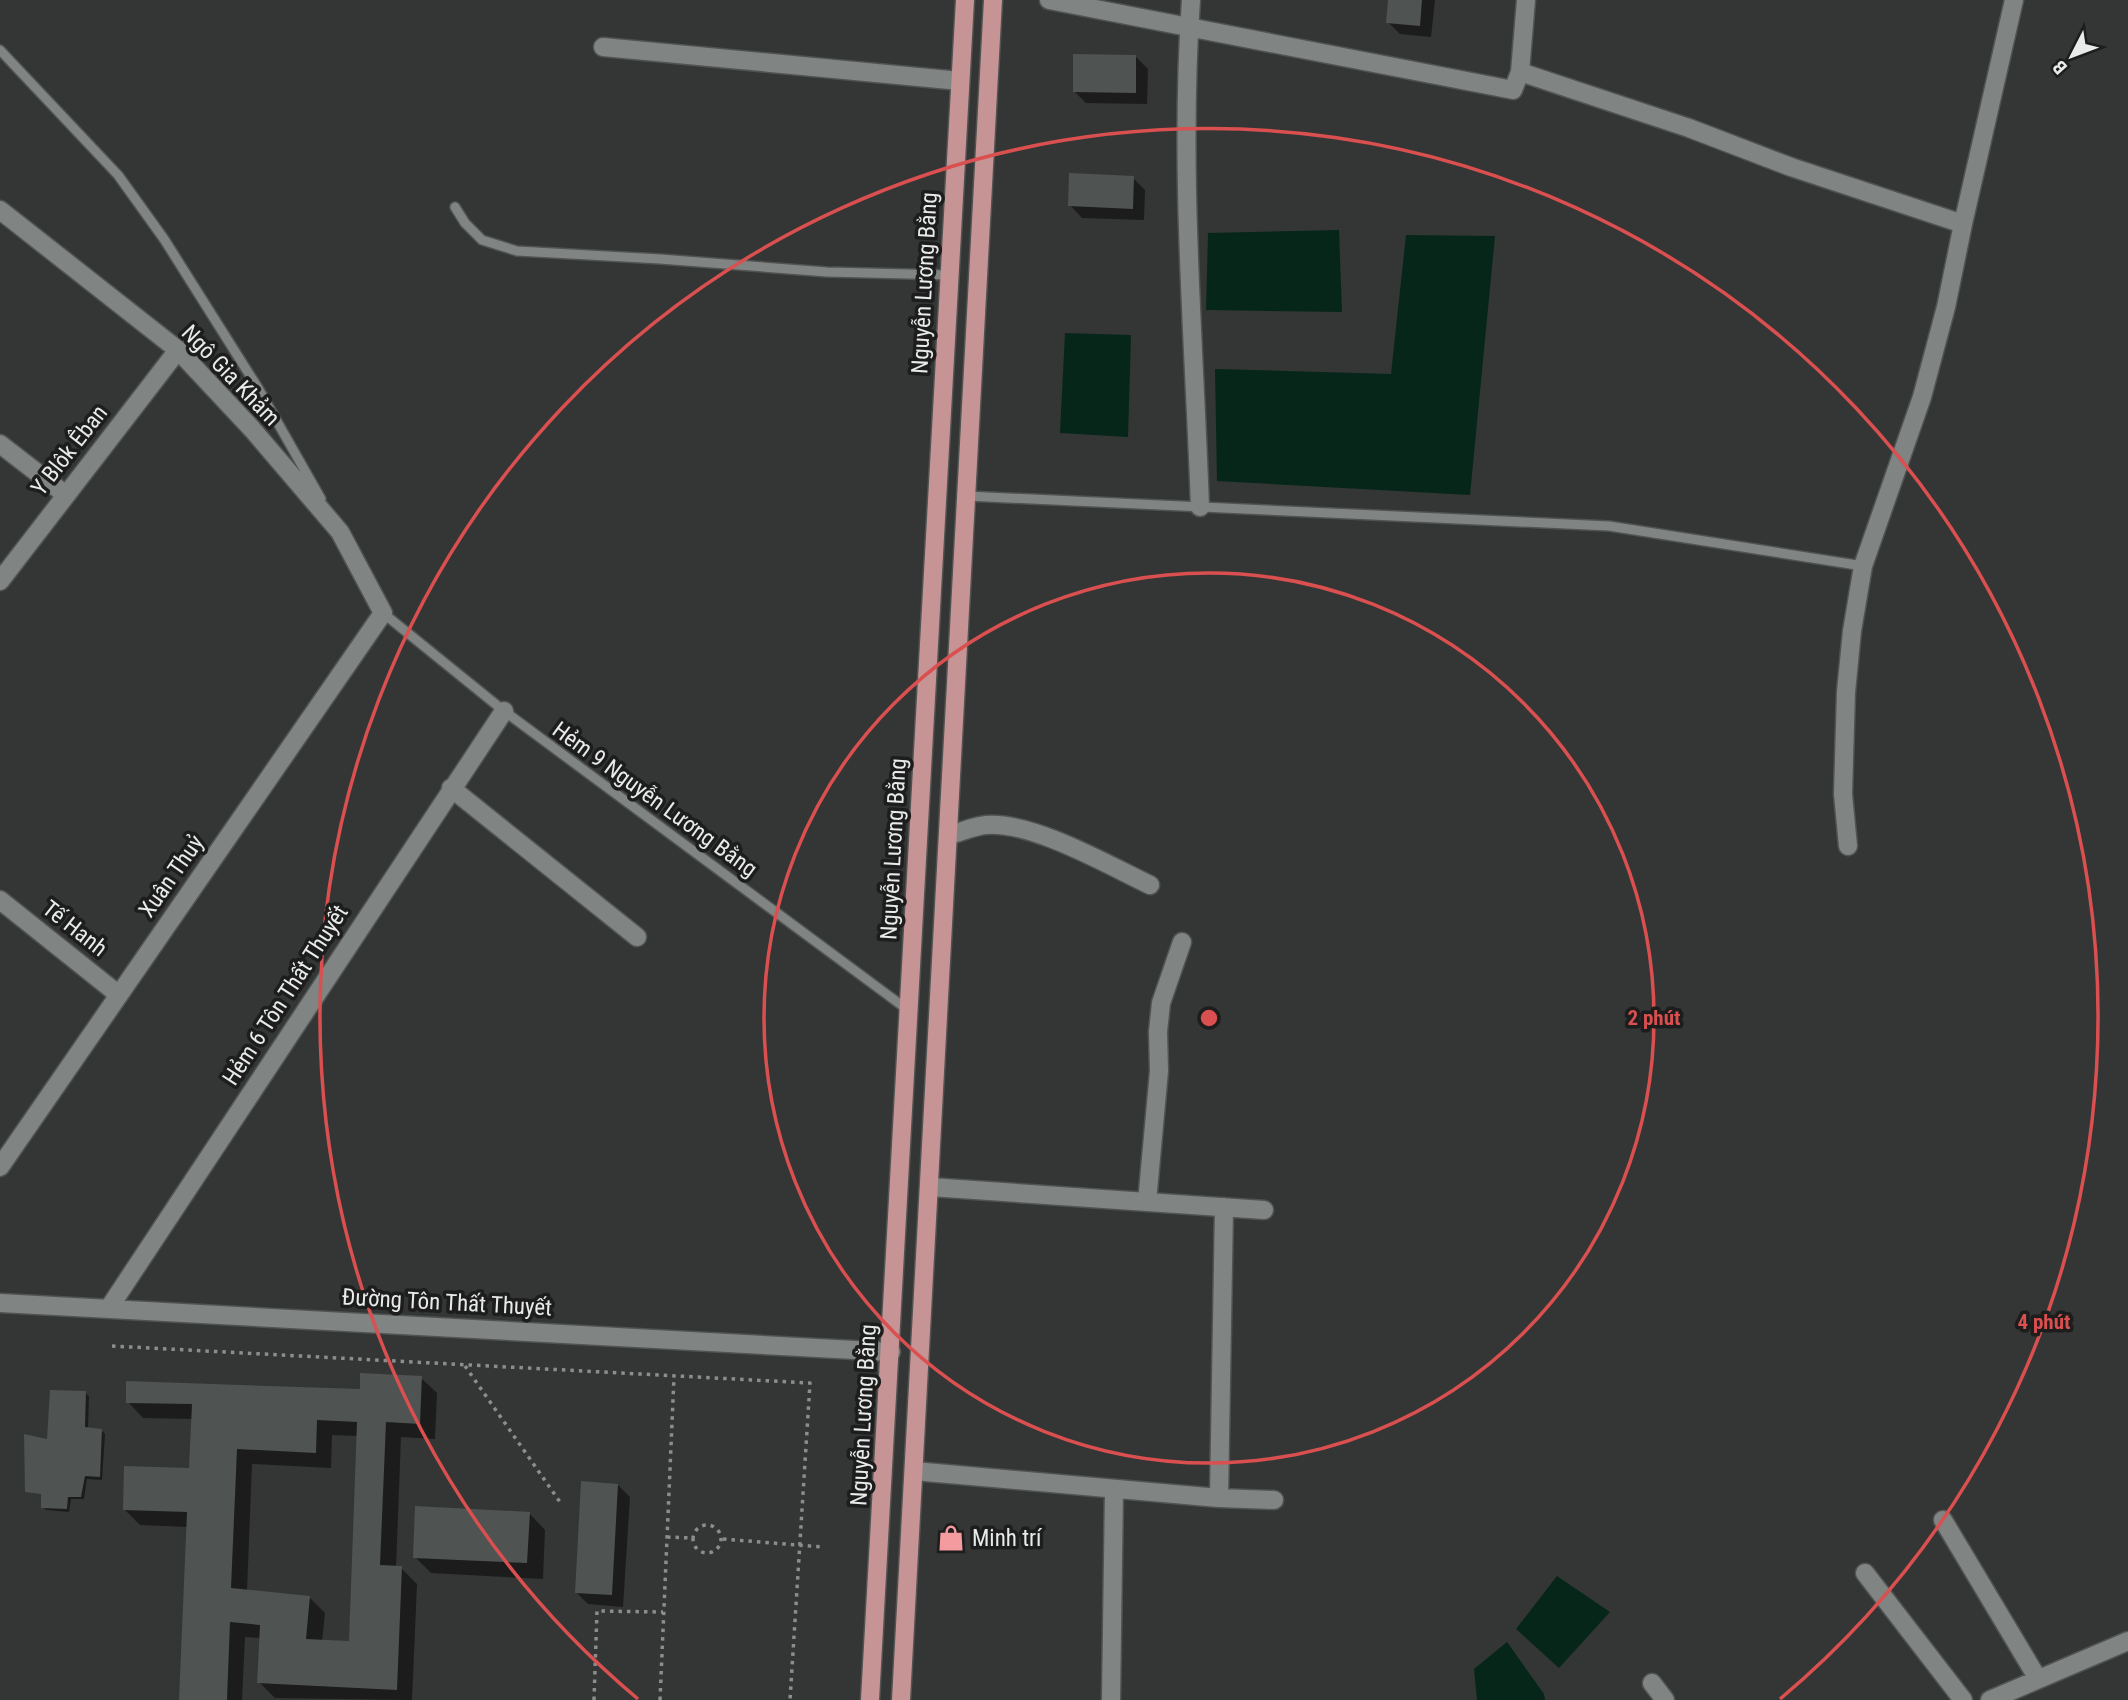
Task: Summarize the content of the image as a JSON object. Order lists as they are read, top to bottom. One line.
{"streets":{"main road":["Nguyễn Lương Bằng"],"street":["Ngô Gia Khảm","Y Blôk Êban","Xuân Thuỷ","Tế Hanh","Hẻm 6 Tôn Thất Thuyết","Đường Tôn Thất Thuyết"],"lane":["Hẻm 9 Nguyễn Lương Bằng"]},"crossings":[["Nguyễn Lương Bằng","Hẻm 9 Nguyễn Lương Bằng"],["Nguyễn Lương Bằng","Đường Tôn Thất Thuyết"],["Ngô Gia Khảm","Y Blôk Êban"],["Ngô Gia Khảm","Hẻm 9 Nguyễn Lương Bằng"],["Ngô Gia Khảm","Xuân Thuỷ"],["Hẻm 9 Nguyễn Lương Bằng","Xuân Thuỷ"],["Hẻm 9 Nguyễn Lương Bằng","Hẻm 6 Tôn Thất Thuyết"],["Xuân Thuỷ","Tế Hanh"],["Hẻm 6 Tôn Thất Thuyết","Đường Tôn Thất Thuyết"]],"places":{"shop":["Minh trí"]},"north":"bottom left","rings":["2 phút","4 phút"]}
